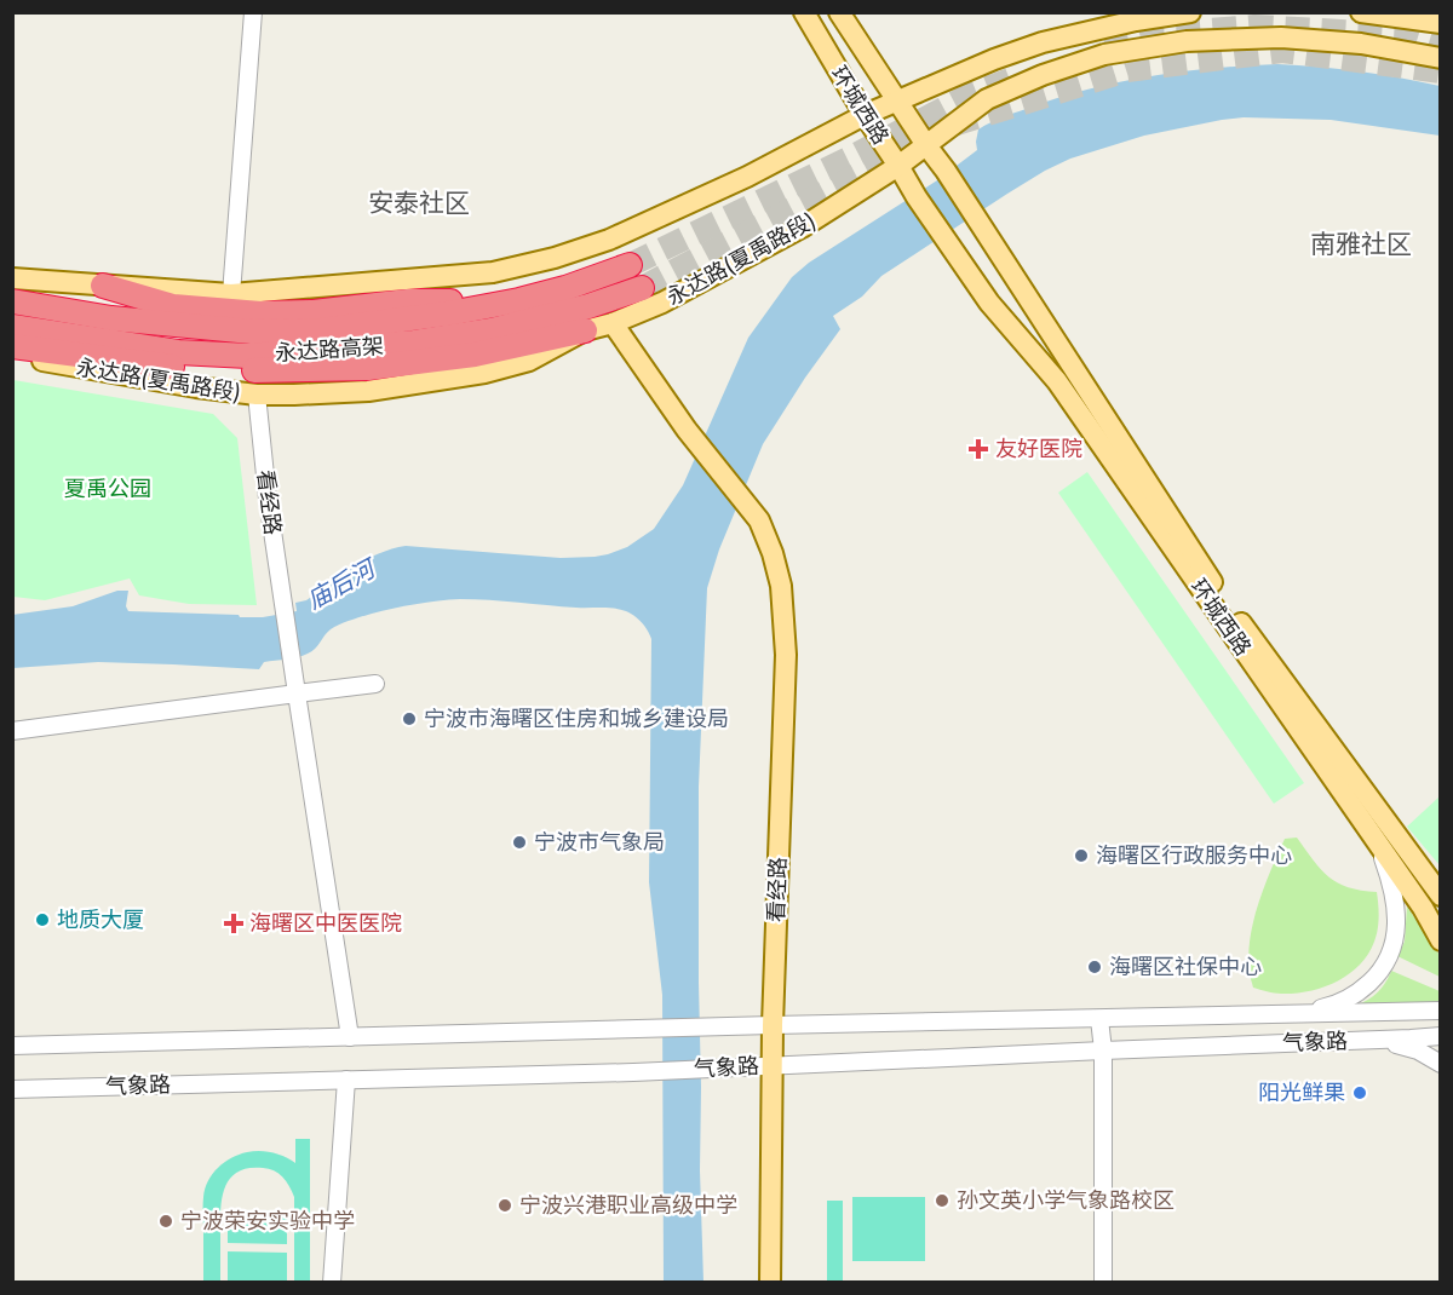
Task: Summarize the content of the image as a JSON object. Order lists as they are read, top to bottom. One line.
{"streets":{"highway":["永达路高架"],"main road":["环城西路","永达路(夏禹路段)","看经路"],"street":["气象路"]},"crossings":[["环城西路","永达路(夏禹路段)"],["永达路(夏禹路段)","看经路"],["看经路","气象路"]],"districts":["安泰社区","南雅社区"],"water":["庙后河"],"parks":["夏禹公园"],"places":{"health":["友好医院","海曙区中医医院"],"other":["宁波市海曙区住房和城乡建设局","宁波市气象局","海曙区行政服务中心","地质大厦","海曙区社保中心","阳光鲜果","孙文英小学气象路校区","宁波兴港职业高级中学","宁波荣安实验中学"]}}
